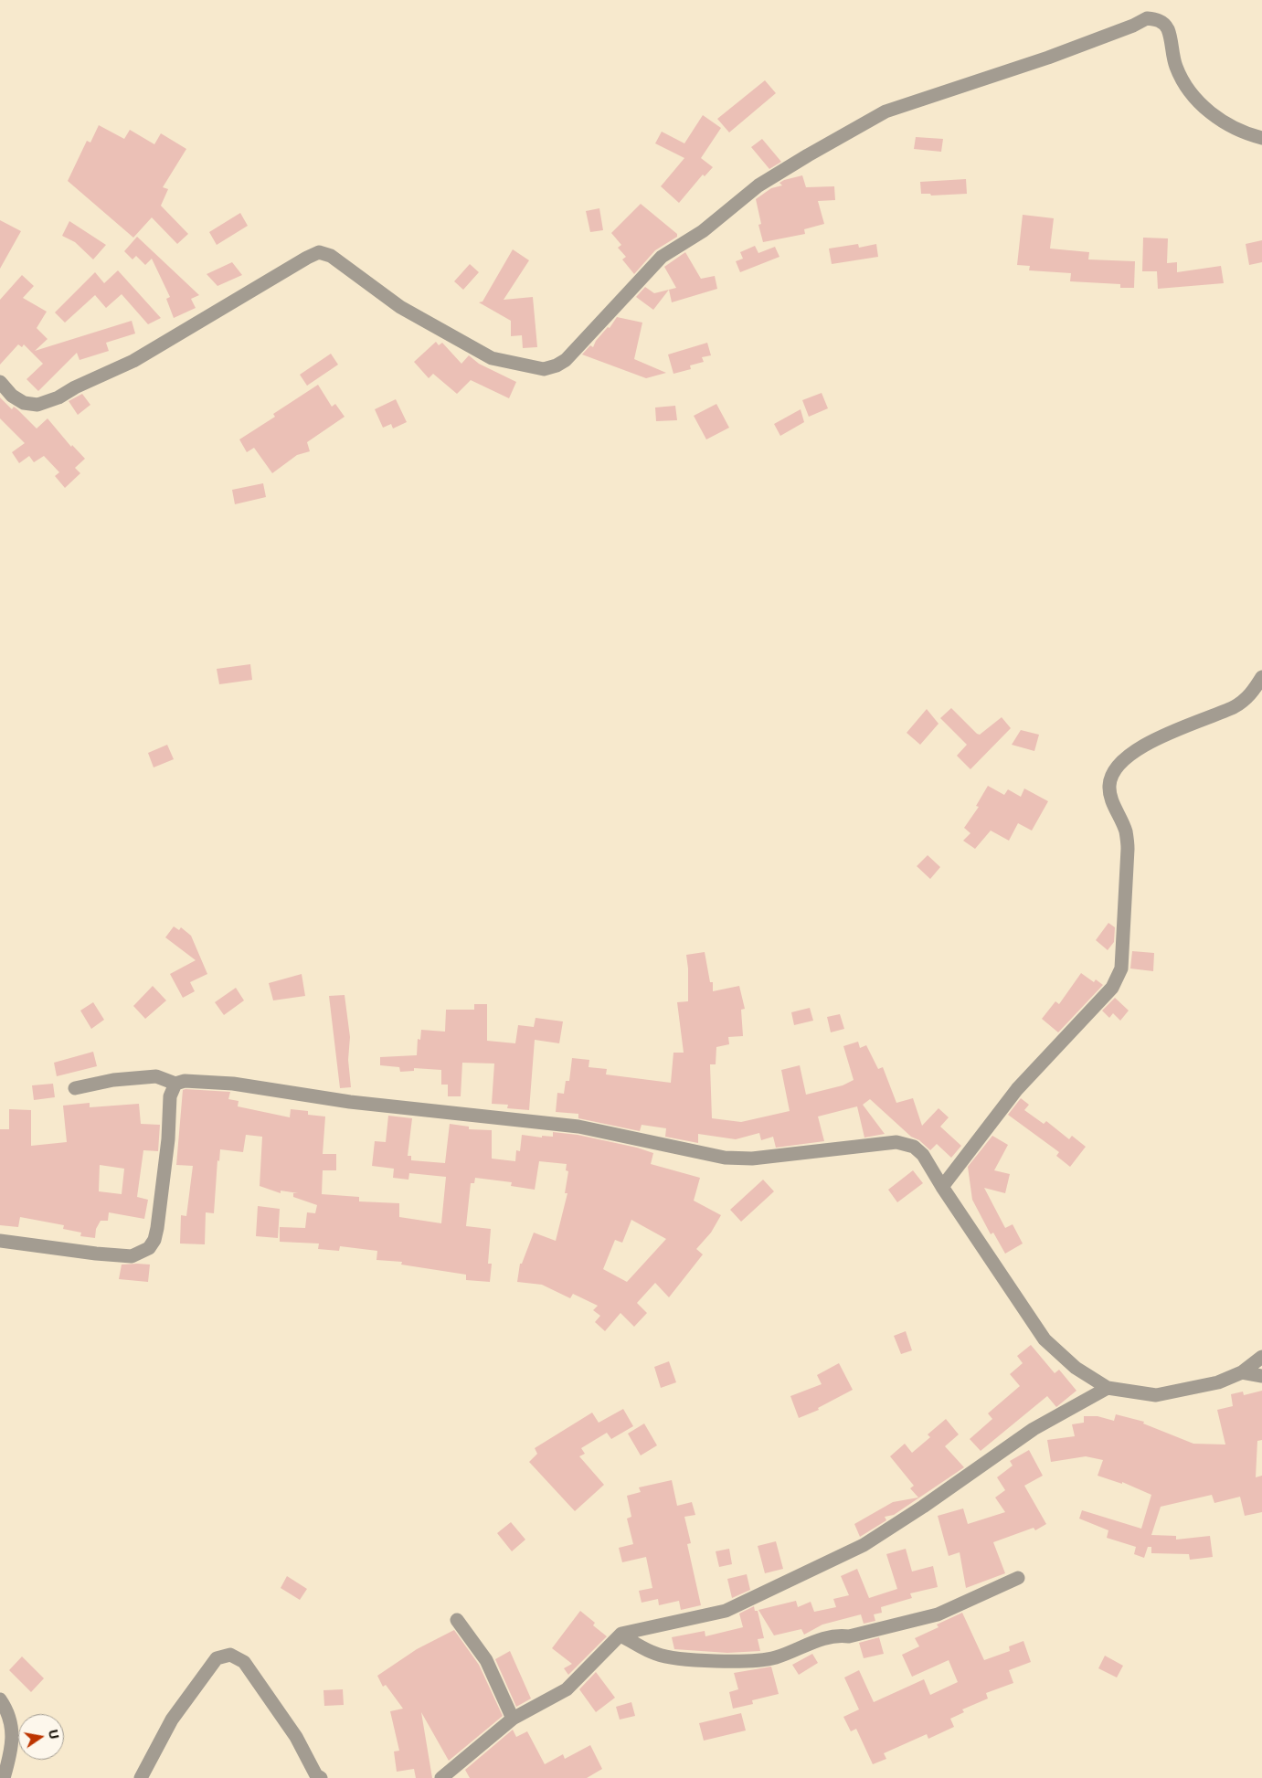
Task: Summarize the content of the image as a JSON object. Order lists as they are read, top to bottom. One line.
{"north":"right"}
